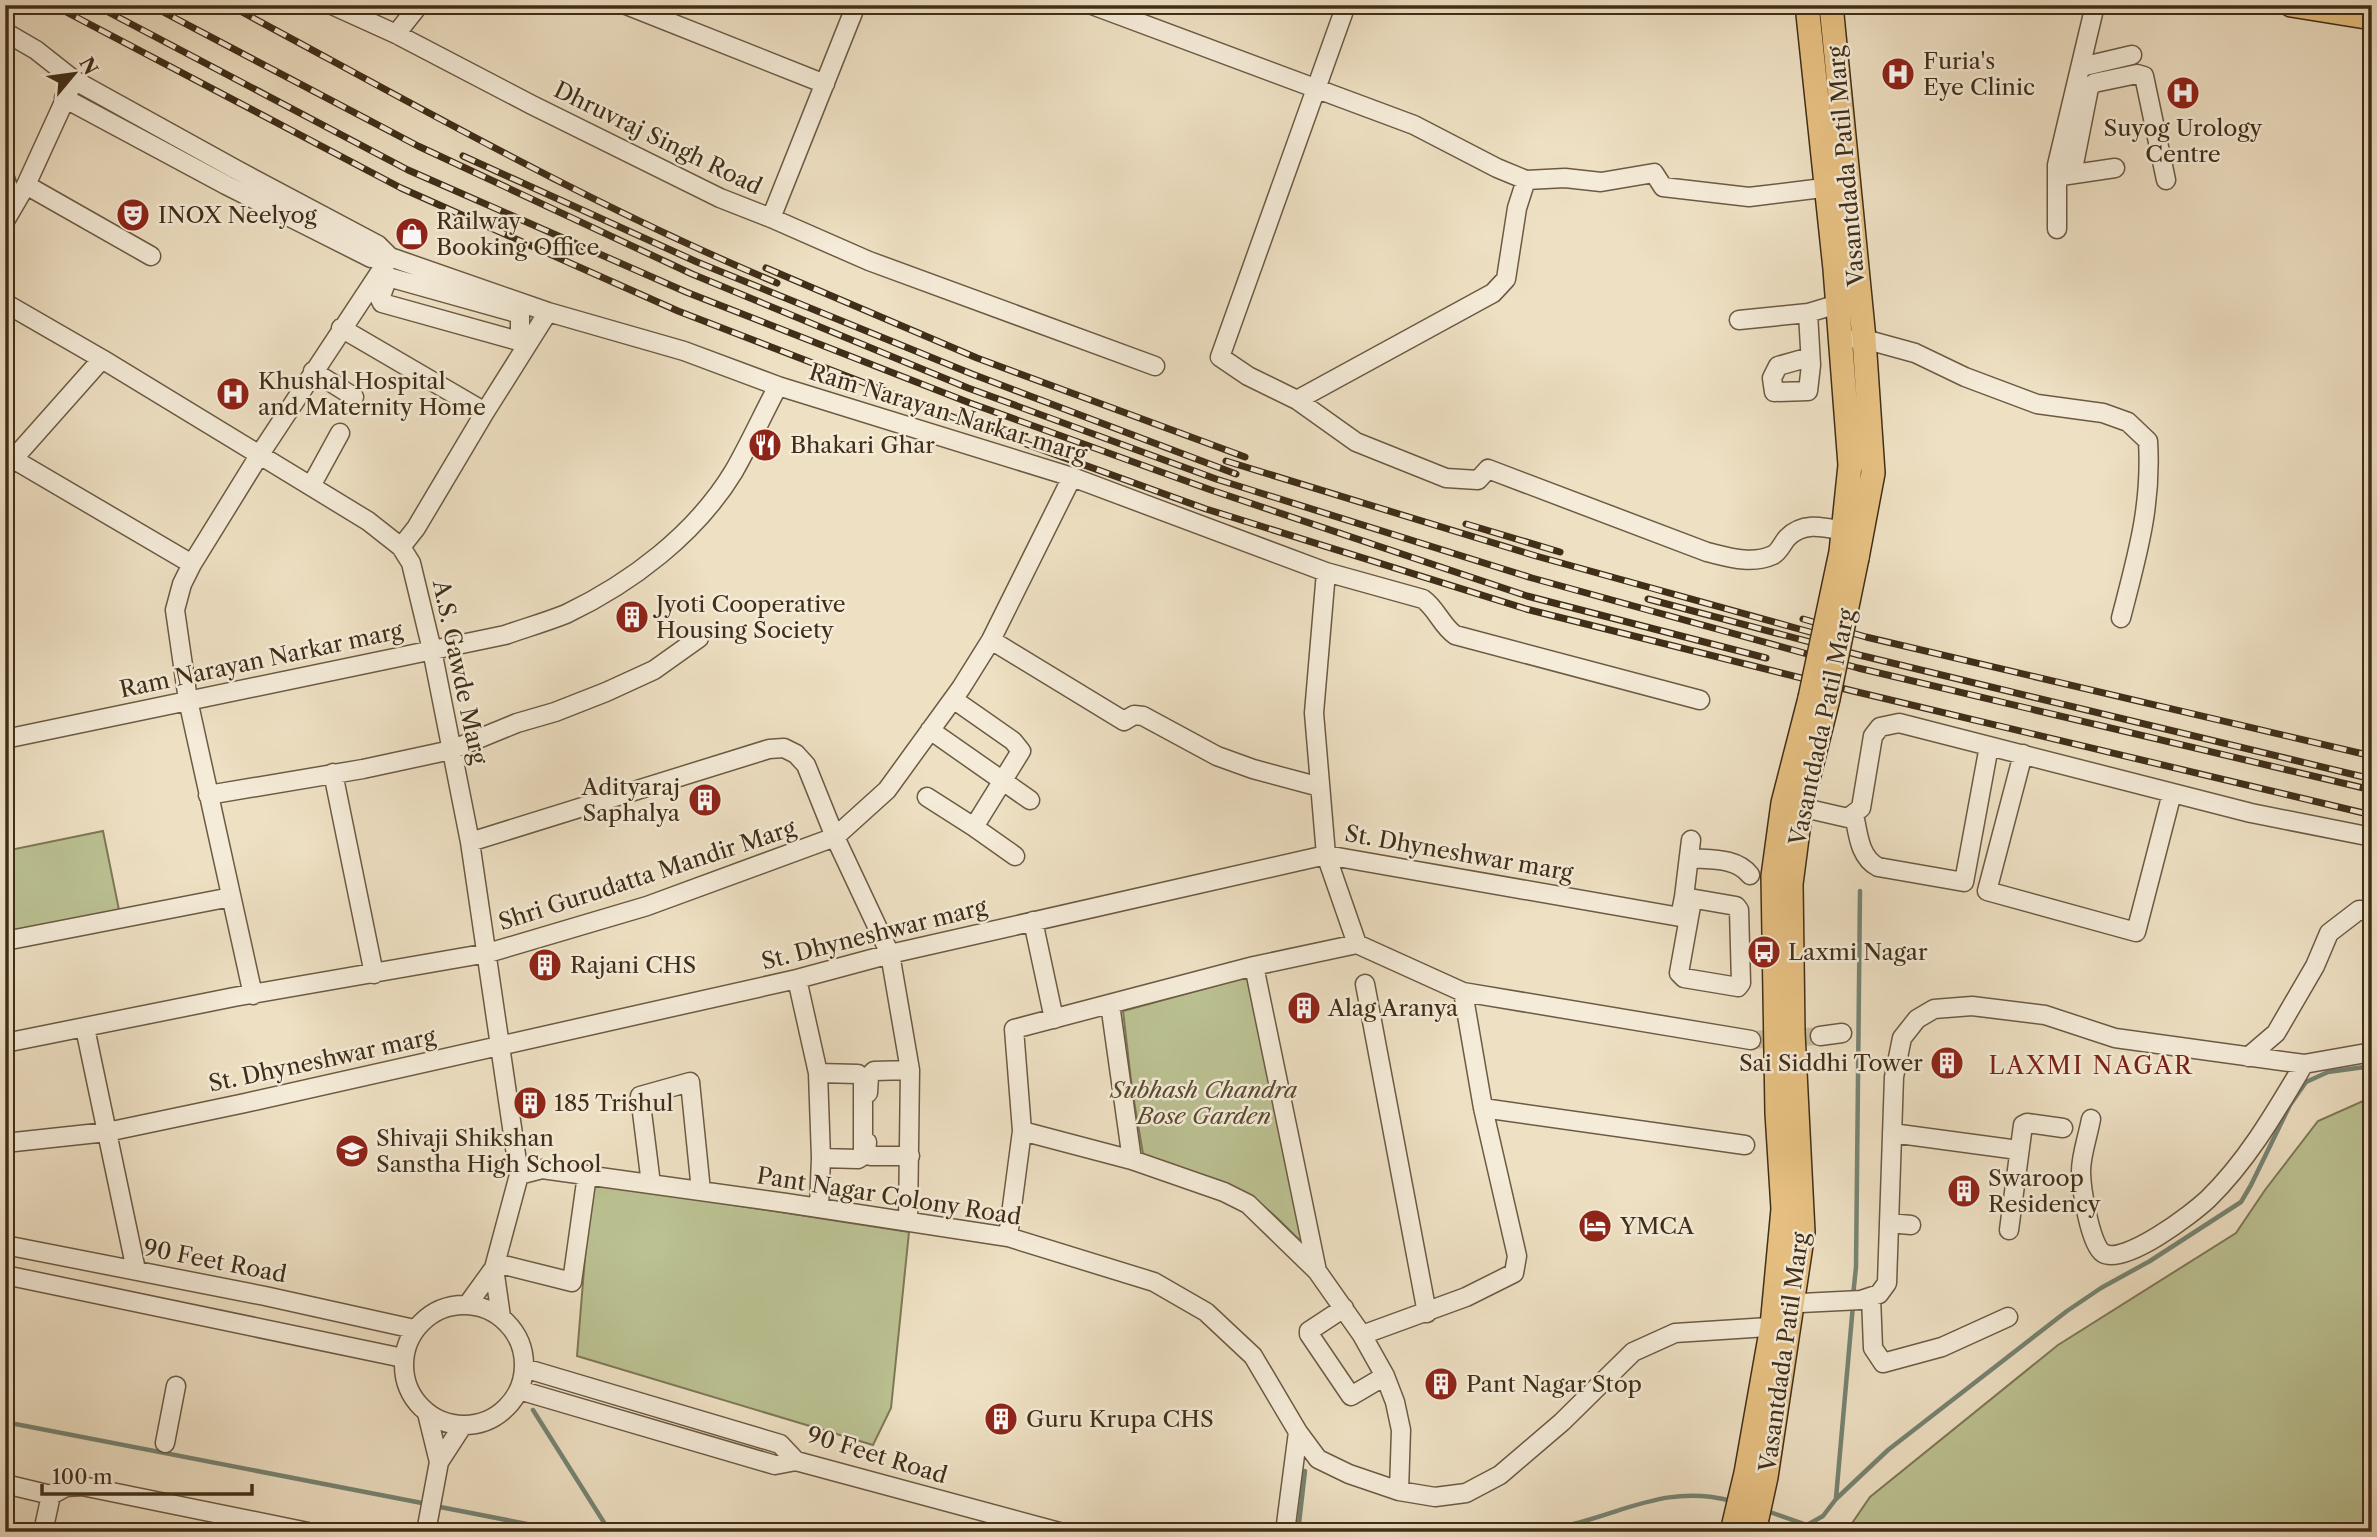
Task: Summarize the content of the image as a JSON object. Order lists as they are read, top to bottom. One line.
{"streets":{"main road":["Vasantdada Patil Marg"],"street":["Dhruvraj Singh Road","Ram Narayan Narkar marg","A.S. Gawde Marg","St. Dhyneshwar marg","Shri Gurudatta Mandir Marg","Pant Nagar Colony Road","90 Feet Road"]},"crossings":[["Vasantdada Patil Marg","Pant Nagar Colony Road"],["Ram Narayan Narkar marg","A.S. Gawde Marg"],["Ram Narayan Narkar marg","Shri Gurudatta Mandir Marg"],["A.S. Gawde Marg","St. Dhyneshwar marg"],["A.S. Gawde Marg","Shri Gurudatta Mandir Marg"],["A.S. Gawde Marg","Pant Nagar Colony Road"],["A.S. Gawde Marg","90 Feet Road"]],"districts":["LAXMI NAGAR"],"parks":["Subhash Chandra Bose Garden"],"places":{"hospital":["Furia's Eye Clinic","Suyog Urology Centre","Khushal Hospital and Maternity Home"],"theatre":["INOX Neelyog"],"shop":["Railway Booking Office"],"restaurant":["Bhakari Ghar"],"building":["Jyoti Cooperative Housing Society","Adityaraj Saphalya","Rajani CHS","Alag Aranya","Sai Siddhi Tower","185 Trishul","Swaroop Residency","Pant Nagar Stop","Guru Krupa CHS"],"bus stop":["Laxmi Nagar"],"school or university":["Shivaji Shikshan Sanstha High School"],"hotel":["YMCA"]},"scale_bar":"100 m","north":"top right"}
